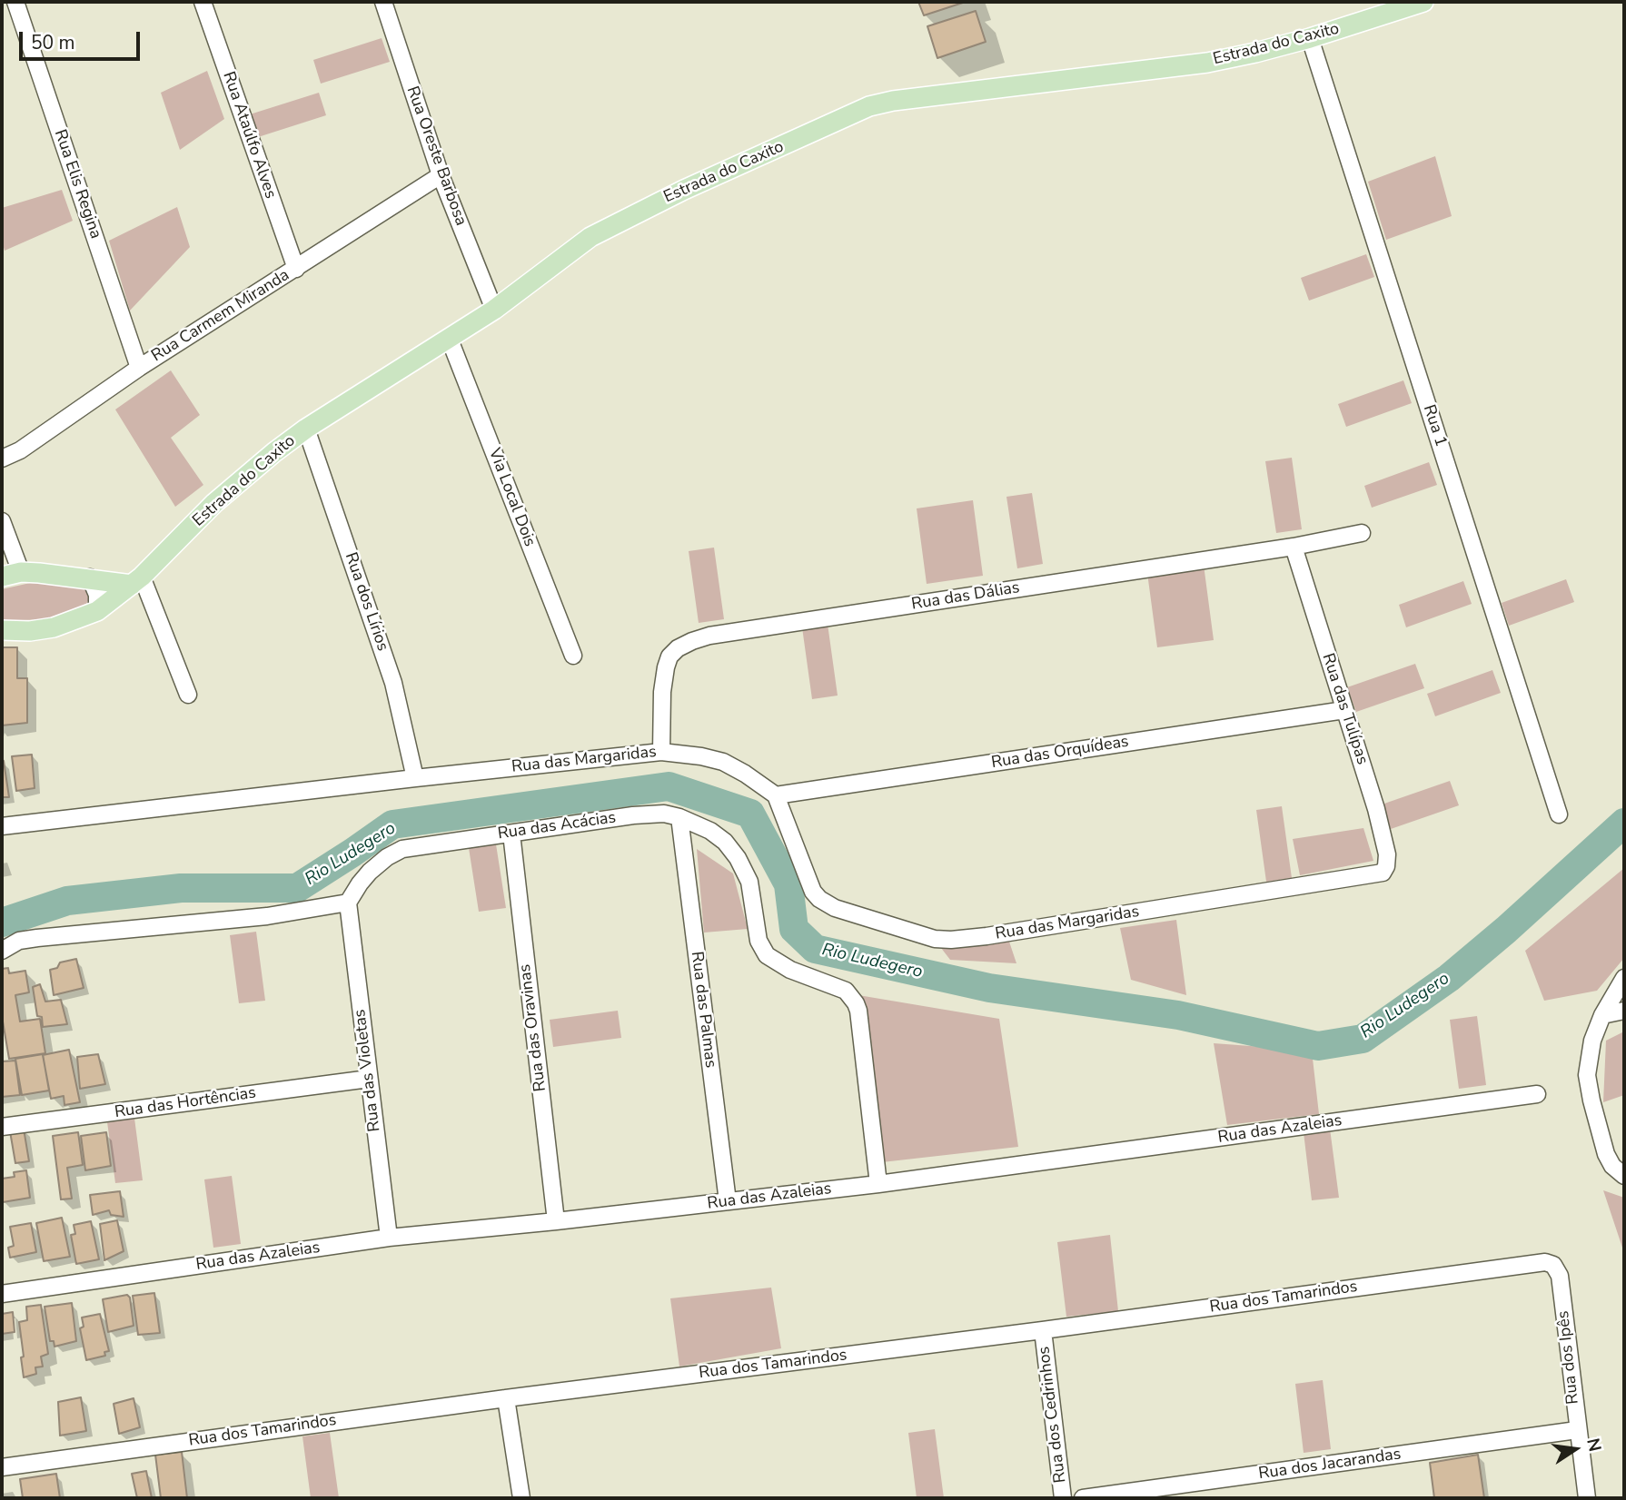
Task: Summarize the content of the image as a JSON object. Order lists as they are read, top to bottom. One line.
{"streets":{"main road":["Estrada do Caxito"],"street":["Rua Ataúlfo Alves","Rua Oreste Barbosa","Rua Elis Regina","Rua Carmem Miranda","Rua 1","Via Local Dois","Rua das Dálias","Rua dos Lírios","Rua das Tulípas","Rua das Orquídeas","Rua das Margaridas","Rua das Acácias","Rua das Palmas","Rua das Oravinas","Rua das Violetas","Rua das Hortências","Rua das Azaleias","Rua dos Tamarindos","Rua dos Ipês","Rua dos Cedrinhos","Rua dos Jacarandas"]},"crossings":[["Estrada do Caxito","Rua Oreste Barbosa"],["Estrada do Caxito","Rua 1"],["Estrada do Caxito","Via Local Dois"],["Estrada do Caxito","Rua dos Lírios"],["Rua Ataúlfo Alves","Rua Carmem Miranda"],["Rua Oreste Barbosa","Rua Carmem Miranda"],["Rua Elis Regina","Rua Carmem Miranda"],["Rua das Dálias","Rua das Tulípas"],["Rua das Dálias","Rua das Margaridas"],["Rua dos Lírios","Rua das Margaridas"],["Rua das Tulípas","Rua das Orquídeas"],["Rua das Tulípas","Rua das Margaridas"],["Rua das Orquídeas","Rua das Margaridas"],["Rua das Acácias","Rua das Palmas"],["Rua das Acácias","Rua das Oravinas"],["Rua das Acácias","Rua das Violetas"],["Rua das Acácias","Rua das Azaleias"],["Rua das Palmas","Rua das Azaleias"],["Rua das Oravinas","Rua das Azaleias"],["Rua das Violetas","Rua das Hortências"],["Rua das Violetas","Rua das Azaleias"],["Rua dos Tamarindos","Rua dos Ipês"],["Rua dos Tamarindos","Rua dos Cedrinhos"],["Rua dos Ipês","Rua dos Jacarandas"]],"water":["Rio Ludegero"],"scale_bar":"50 m","north":"right"}
